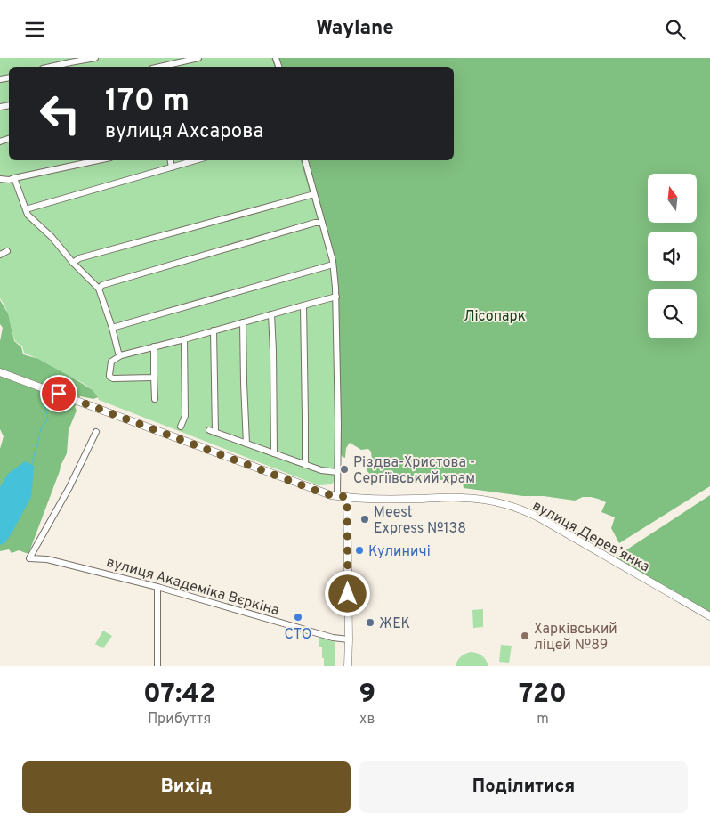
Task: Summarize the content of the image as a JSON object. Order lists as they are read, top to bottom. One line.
{"streets":{"main road":["вулиця Дерев’янка"],"street":["вулиця Академіка Вєркіна"]},"parks":["Лісопарк"],"places":["Різдва-Христова - Сергіївський храм","Meest Express №138","Кулиничі","СТО","ЖЕК","Харківський ліцей №89"],"north":"top","page":{"header":"Waylane","turn":["170 m","вулиця Ахсарова"],"eta":["07:42","Прибуття","9","хв","720","m"],"buttons":["Вихід","Поділитися"]}}
